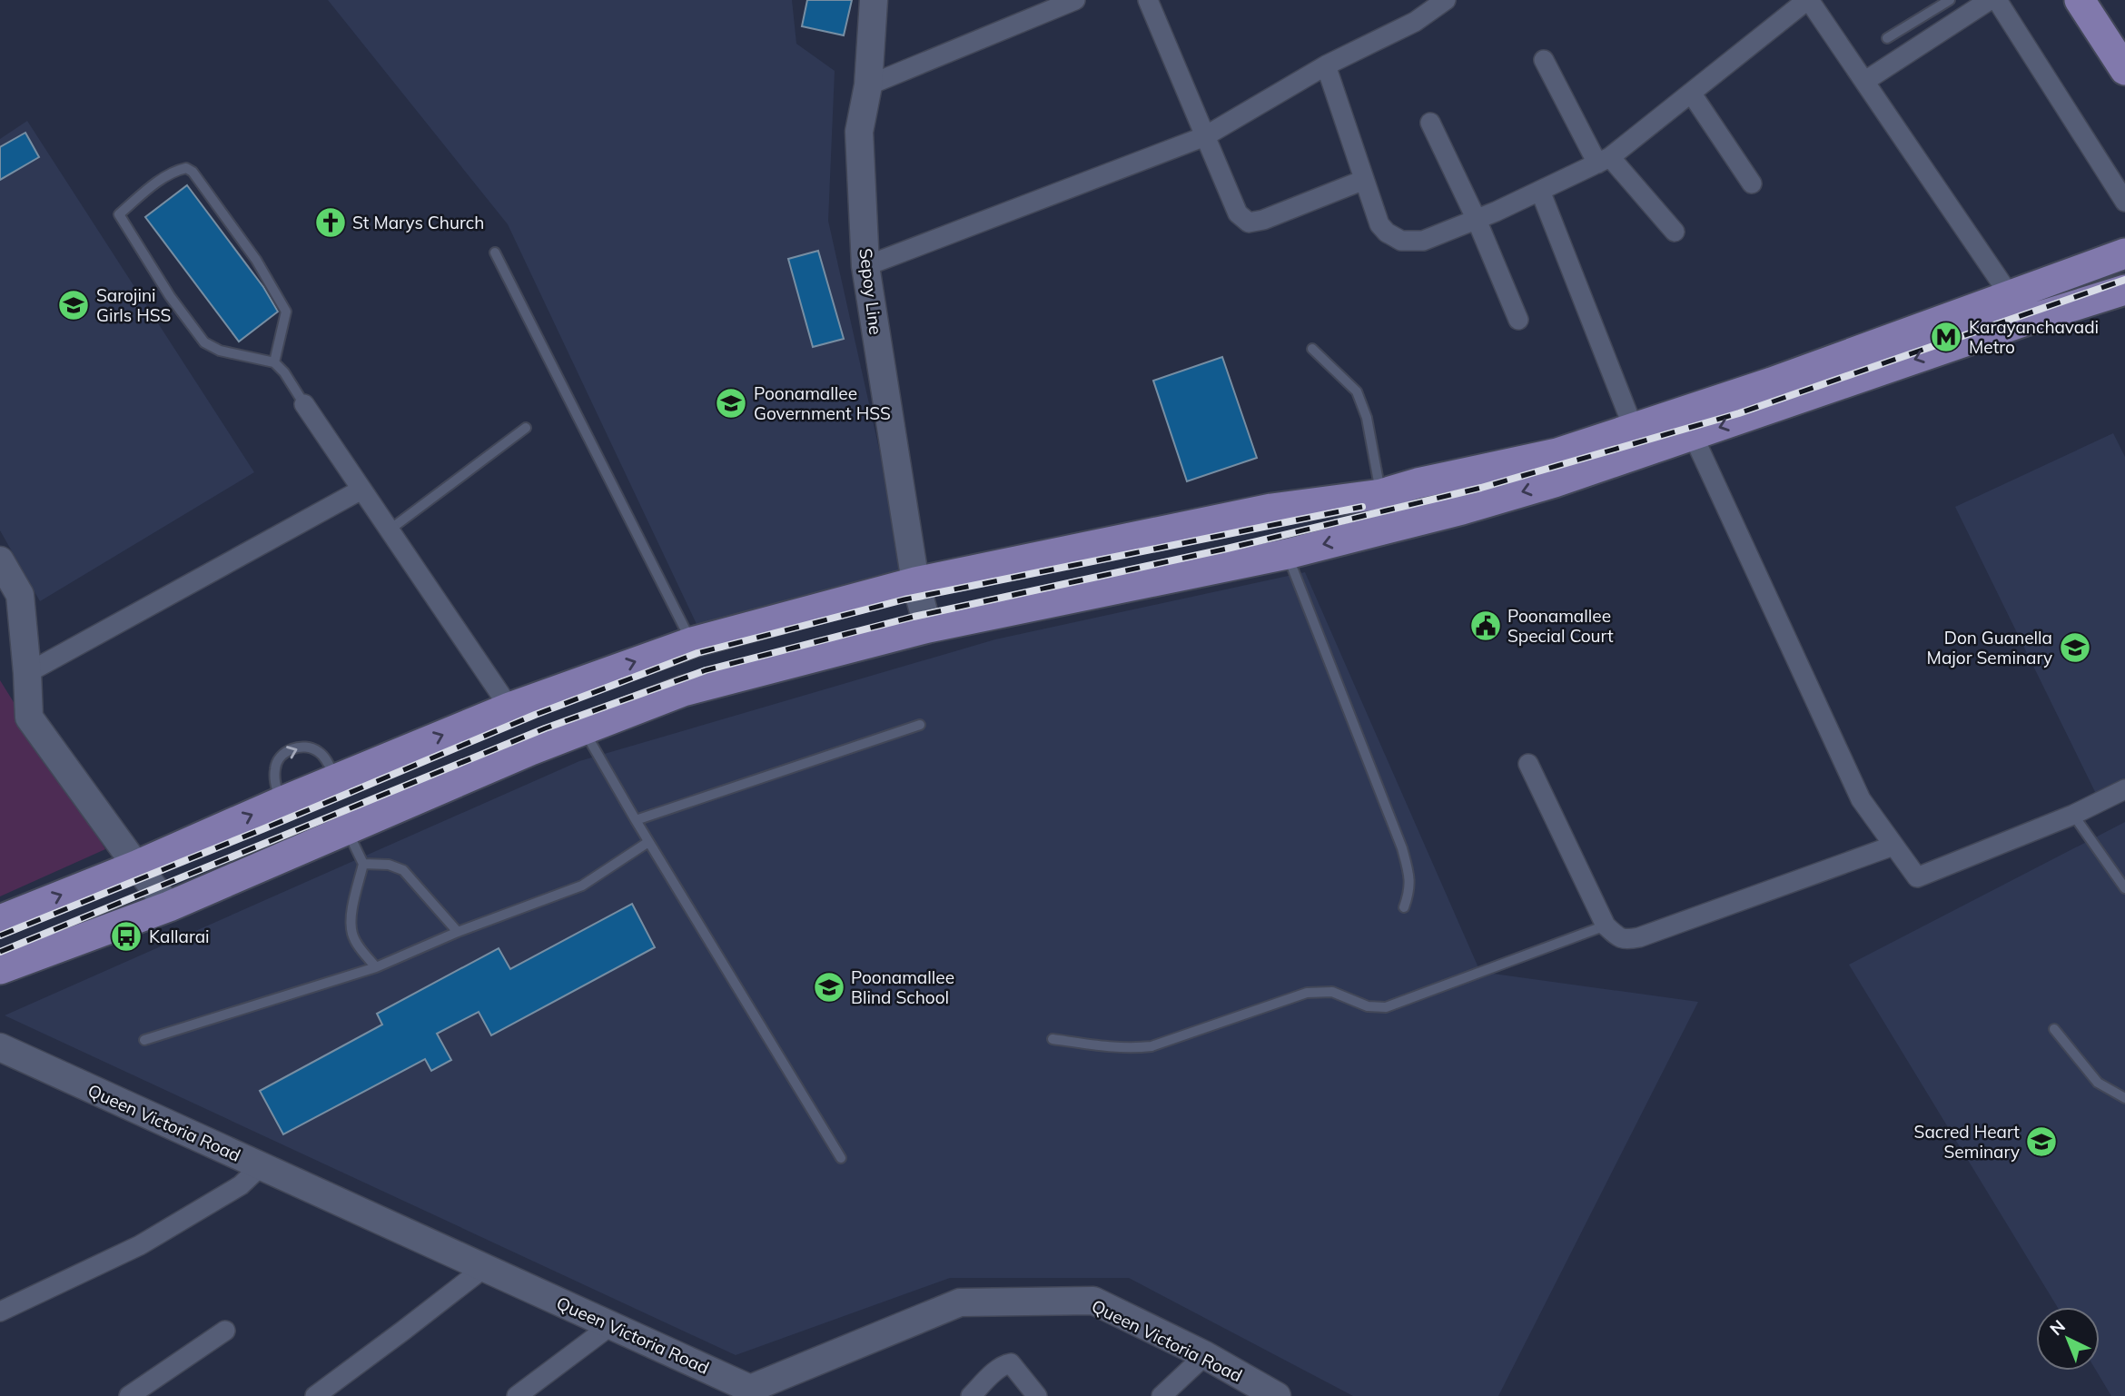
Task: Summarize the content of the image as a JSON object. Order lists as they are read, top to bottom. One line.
{"streets":{"street":["Sepoy Line","Queen Victoria Road"]},"places":{"church":["St Marys Church"],"school or university":["Sarojini Girls HSS","Poonamallee Government HSS","Don Guanella Major Seminary","Poonamallee Blind School","Sacred Heart Seminary"],"metro station":["Karayanchavadi Metro"],"public building":["Poonamallee Special Court"],"bus stop":["Kallarai"]},"north":"top left"}
